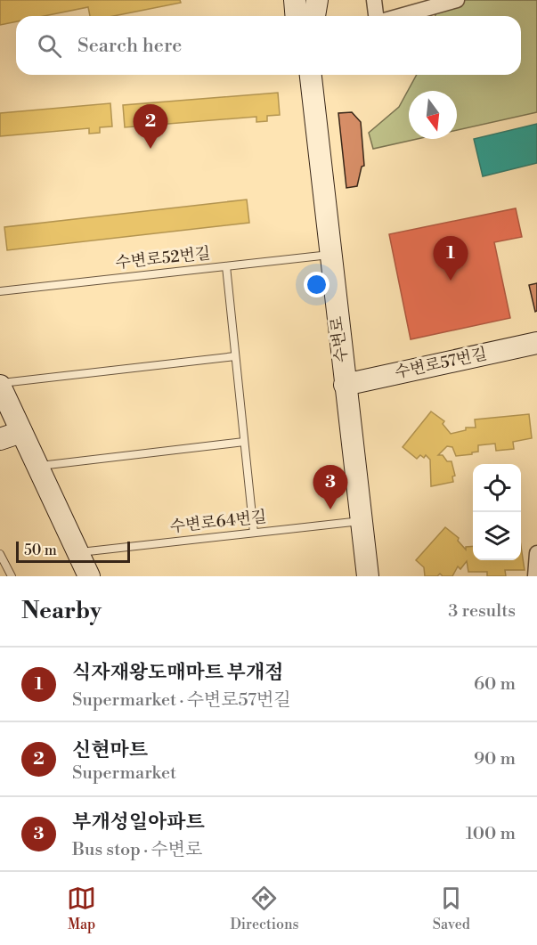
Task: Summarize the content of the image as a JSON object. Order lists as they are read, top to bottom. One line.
{"streets":{"main road":["수변로","수변로57번길"],"lane":["수변로52번길","수변로64번길"]},"crossings":[["수변로52번길","수변로"],["수변로","수변로57번길"],["수변로","수변로64번길"]],"scale_bar":"50 m","north":"bottom","page":{"search":"Search here","pins":["2","1","3"],"scale":"50 m","heading":["Nearby","3 results"],"list":[{"mark":"1","name":"식자재왕도매마트 부개점","note":"Supermarket · 수변로57번길","value":"60 m"},{"mark":"2","name":"신현마트","note":"Supermarket","value":"90 m"},{"mark":"3","name":"부개성일아파트","note":"Bus stop · 수변로","value":"100 m"}],"nav":["Map","Directions","Saved"]}}
